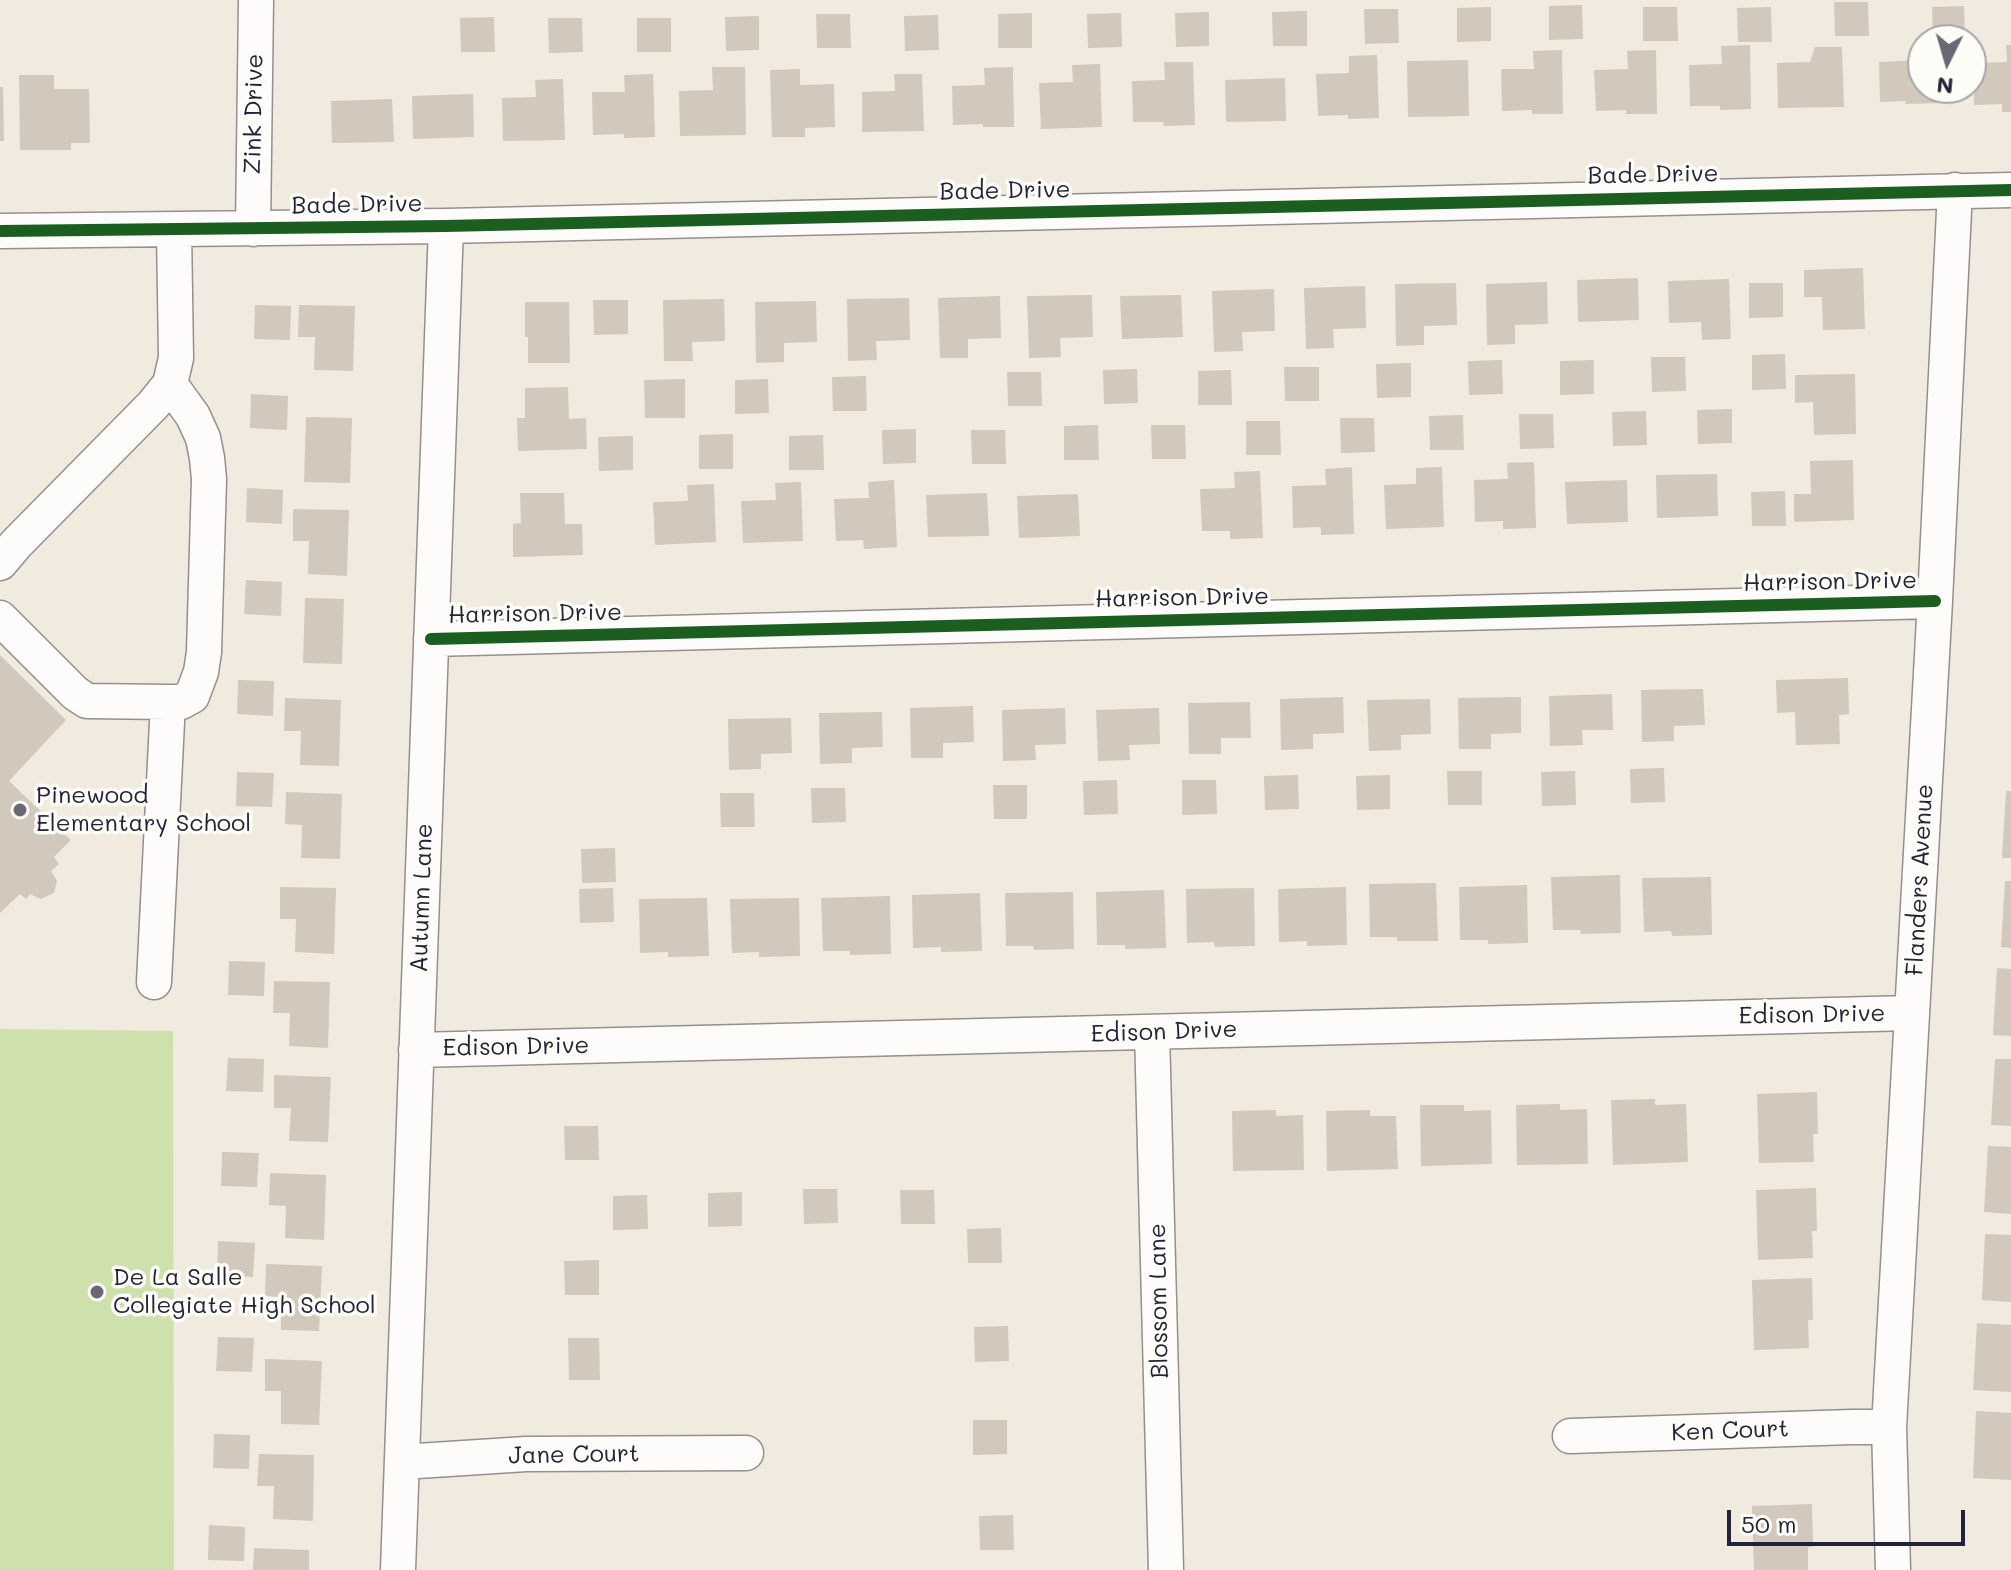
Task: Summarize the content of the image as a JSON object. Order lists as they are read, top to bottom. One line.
{"streets":{"street":["Zink Drive","Bade Drive","Harrison Drive","Flanders Avenue","Autumn Lane","Edison Drive","Blossom Lane","Ken Court","Jane Court"]},"crossings":[["Zink Drive","Bade Drive"],["Bade Drive","Flanders Avenue"],["Bade Drive","Autumn Lane"],["Harrison Drive","Flanders Avenue"],["Harrison Drive","Autumn Lane"],["Flanders Avenue","Edison Drive"],["Flanders Avenue","Ken Court"],["Autumn Lane","Edison Drive"],["Autumn Lane","Jane Court"],["Edison Drive","Blossom Lane"]],"places":["Pinewood Elementary School","De La Salle Collegiate High School"],"scale_bar":"50 m","north":"bottom"}
